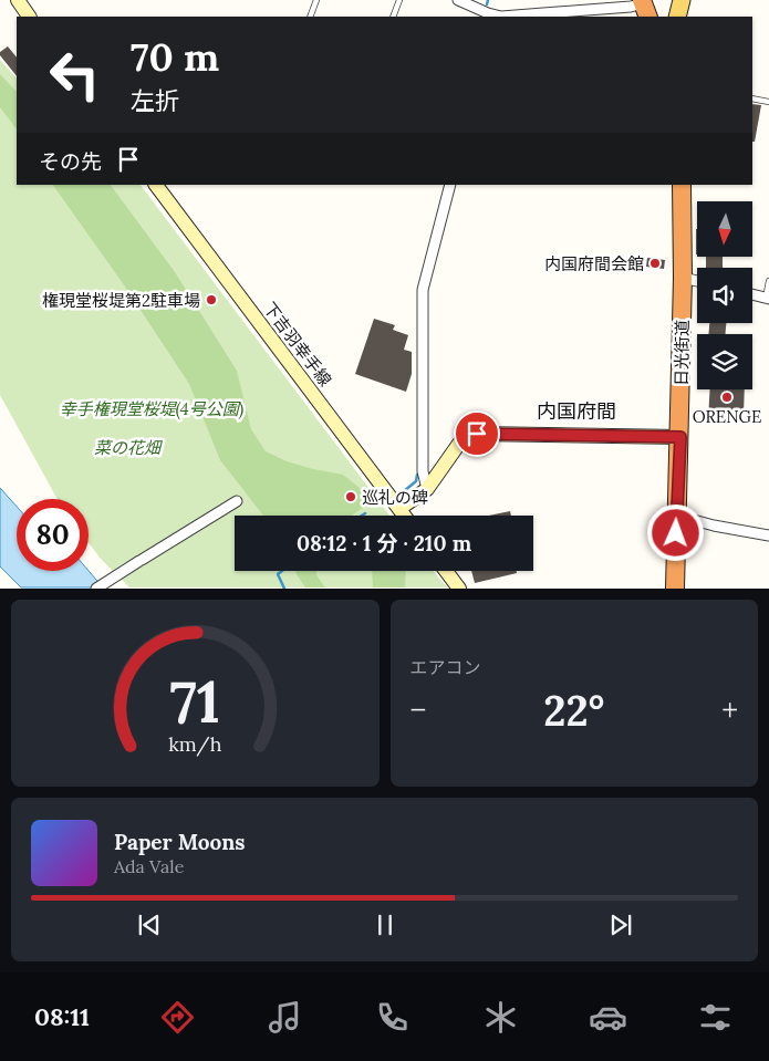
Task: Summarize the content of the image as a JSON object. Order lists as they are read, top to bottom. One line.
{"streets":{"highway":["日光街道"],"main road":["下吉羽幸手線"]},"districts":["内国府間"],"parks":["幸手権現堂桜堤(4号公園)","菜の花畑"],"places":["内国府間会館","権現堂桜堤第2駐車場","ORENGE","巡礼の碑"],"north":"bottom","page":{"turn":["70 m","左折"],"then":"その先","limit":"80","trip":"08:12 · 1 分 · 210 m","tile":"エアコン","heat":["−","22°","+"],"song":["Paper Moons","Ada Vale"],"tabs":"08:11","gauge":["71","km/h"]}}
